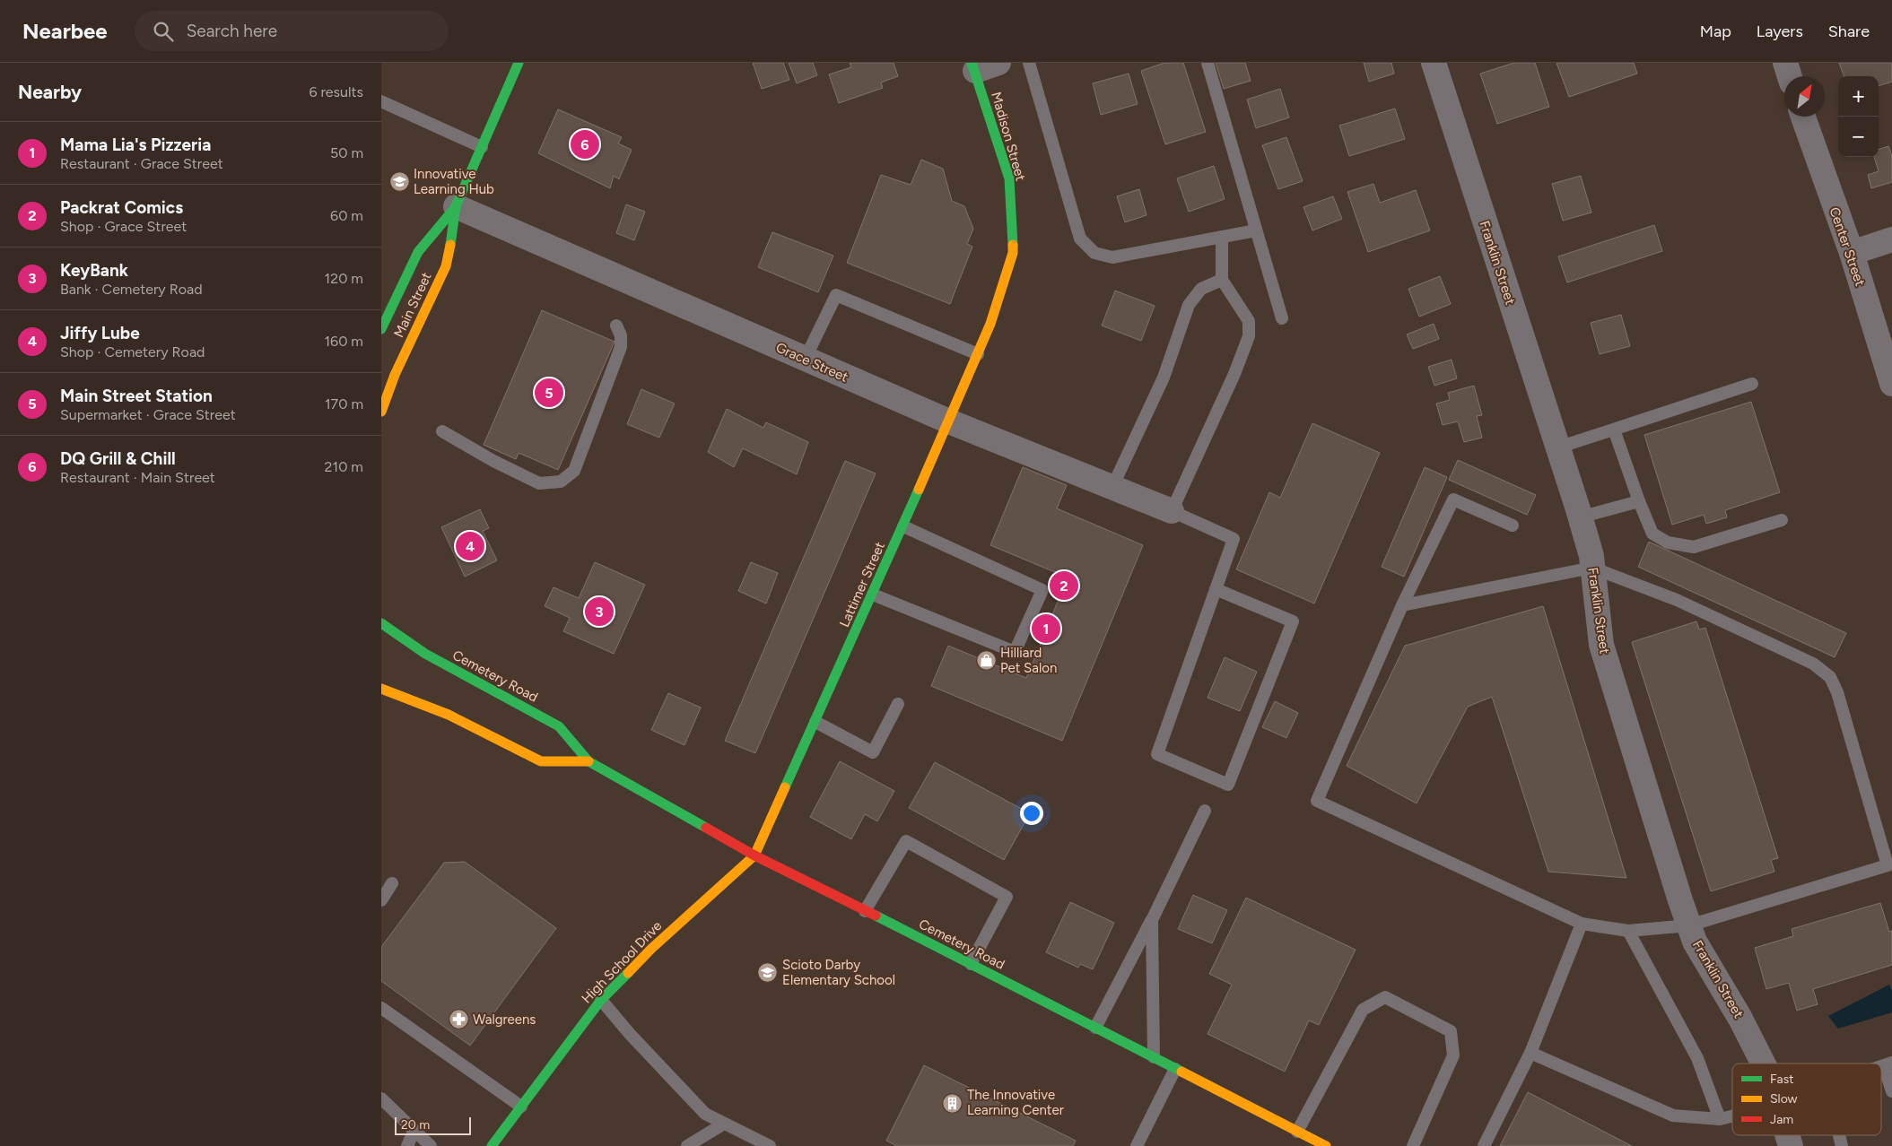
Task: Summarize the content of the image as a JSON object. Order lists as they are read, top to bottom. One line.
{"streets":{"main road":["Madison Street","Main Street","Lattimer Street","Cemetery Road","High School Drive"],"street":["Center Street","Franklin Street","Grace Street"]},"crossings":[["Madison Street","Lattimer Street"],["Main Street","Grace Street"],["Grace Street","Lattimer Street"],["Lattimer Street","Cemetery Road"],["Lattimer Street","High School Drive"],["Cemetery Road","High School Drive"]],"places":{"school or university":["Innovative Learning Hub","Scioto Darby Elementary School"],"shop":["Hilliard Pet Salon"],"pharmacy":["Walgreens"],"building":["The Innovative Learning Center"]},"legend":["Fast","Slow","Jam"],"scale_bar":"20 m","north":"top right","page":{"header":"Nearbee","search":"Search here","nav":["Map","Layers","Share"],"heading":["Nearby","6 results"],"map_buttons":["+","−"],"list":[{"mark":"1","name":"Mama Lia's Pizzeria","note":"Restaurant · Grace Street","value":"50 m"},{"mark":"2","name":"Packrat Comics","note":"Shop · Grace Street","value":"60 m"},{"mark":"3","name":"KeyBank","note":"Bank · Cemetery Road","value":"120 m"},{"mark":"4","name":"Jiffy Lube","note":"Shop · Cemetery Road","value":"160 m"},{"mark":"5","name":"Main Street Station","note":"Supermarket · Grace Street","value":"170 m"},{"mark":"6","name":"DQ Grill & Chill","note":"Restaurant · Main Street","value":"210 m"}],"pins":["6","5","4","2","3","1"],"scale":"20 m"}}
